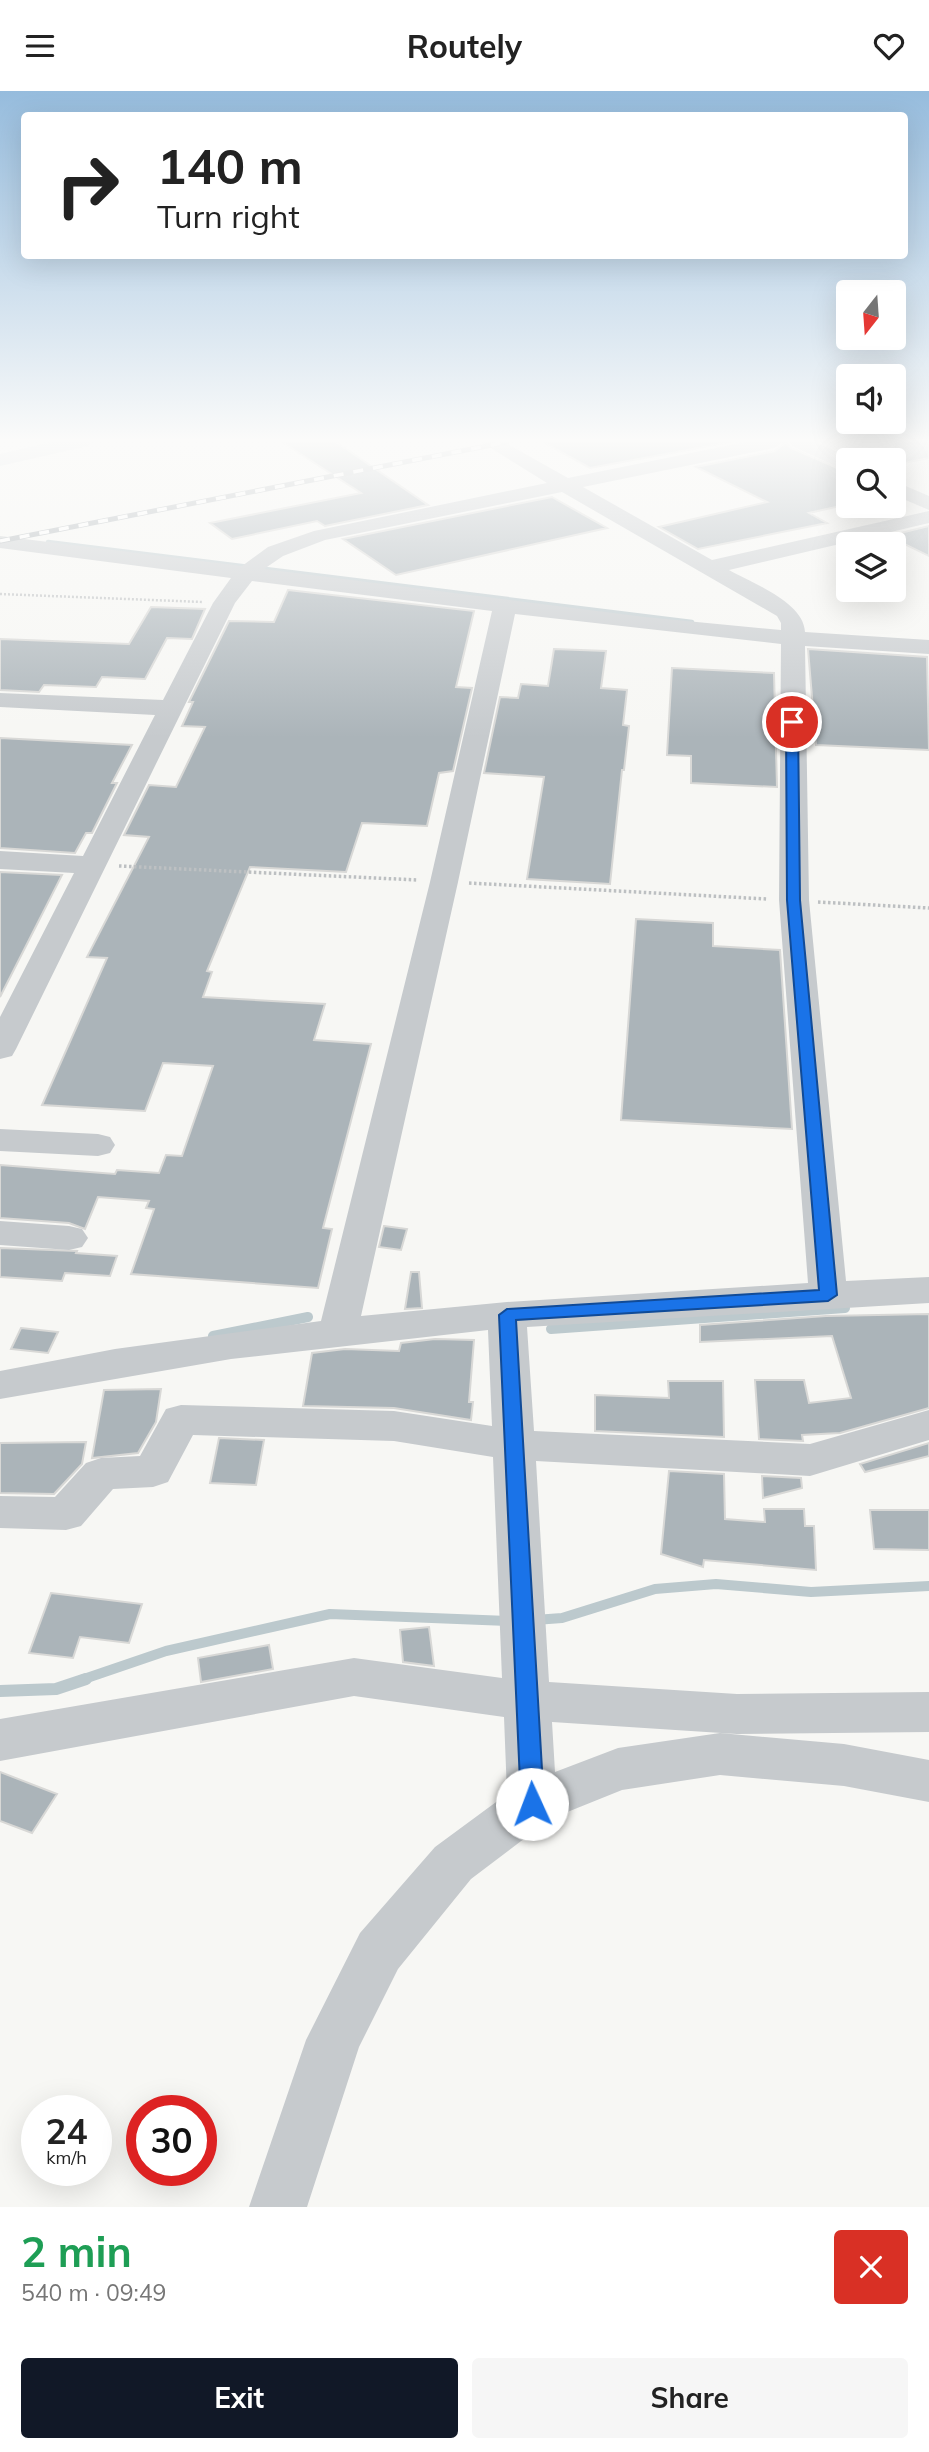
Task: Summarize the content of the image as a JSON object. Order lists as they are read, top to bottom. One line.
{"north":"bottom","page":{"header":"Routely","turn":["140 m","Turn right"],"speed":"24 km/h","limit":"30","heading":["2 min","540 m · 09:49"],"buttons":["Exit","Share"]}}
